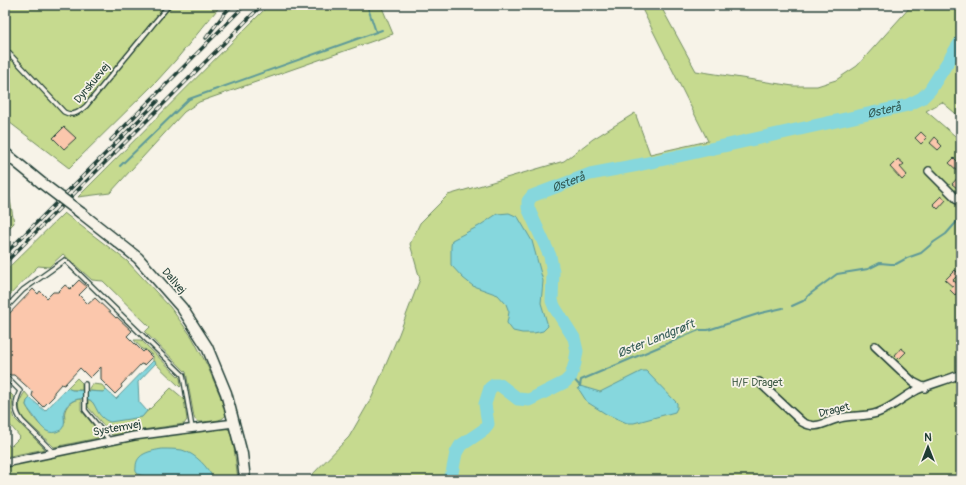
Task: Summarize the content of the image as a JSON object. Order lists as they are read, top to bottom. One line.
{"streets":{"street":["Dallvej","Draget","Systemvej"],"lane":["Dyrskuevej"]},"crossings":[["Dallvej","Systemvej"]],"water":["Østerå","Øster Landgrøft"],"parks":["H/F Draget"],"north":"top"}
